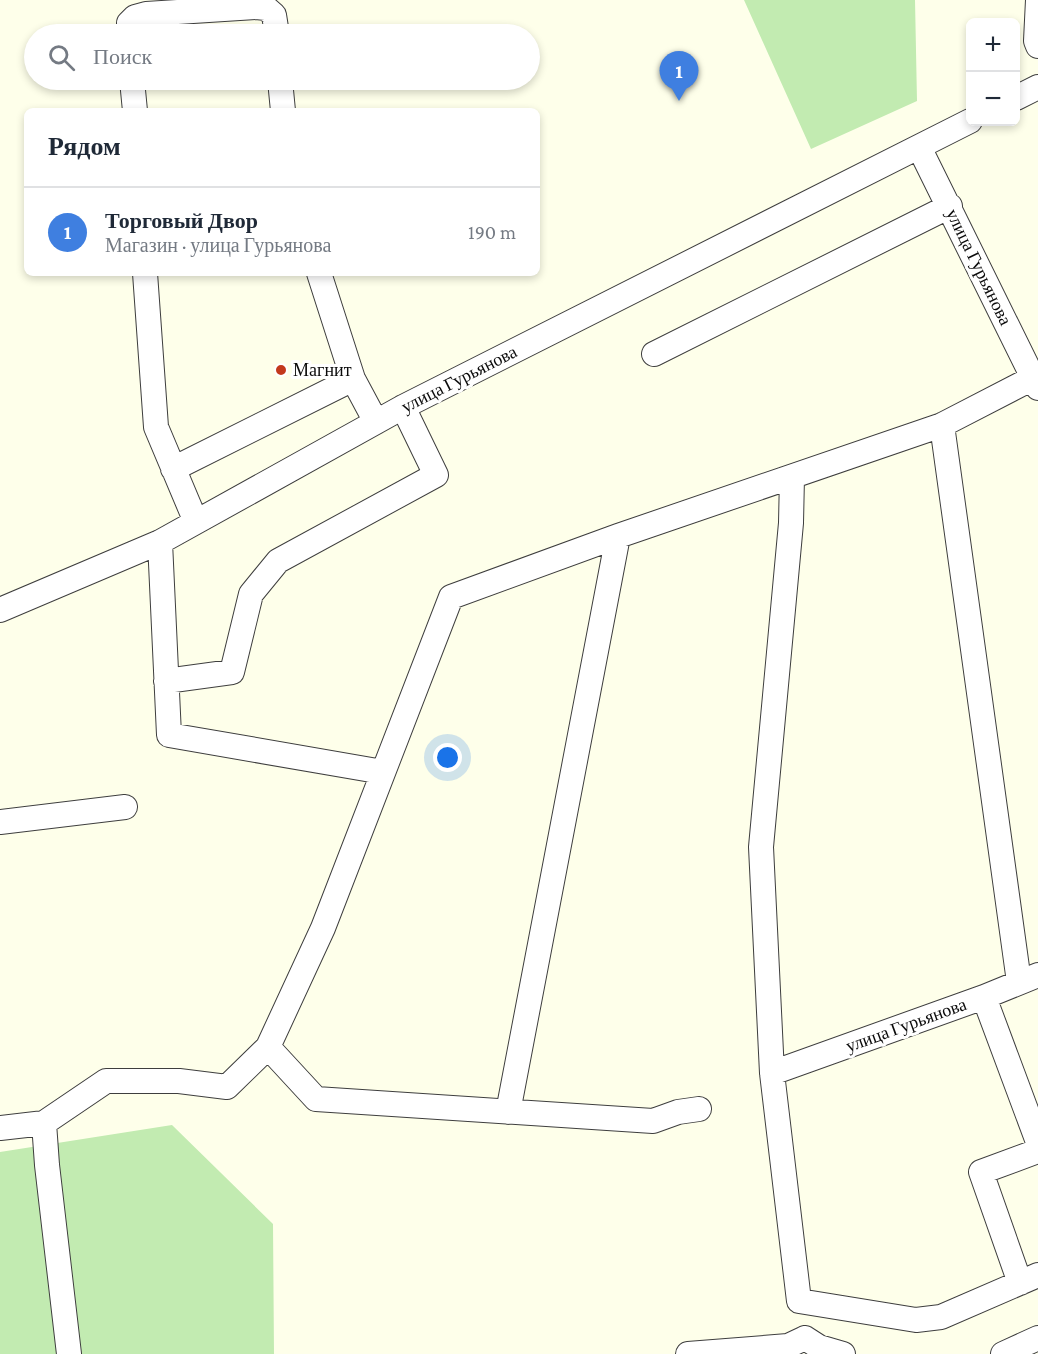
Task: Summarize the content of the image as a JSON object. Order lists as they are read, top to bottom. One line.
{"streets":{"street":["улица Гурьянова"]},"places":["Магнит"],"page":{"map_buttons":["+","−"],"search":"Поиск","pins":"1","heading":"Рядом","list":[{"mark":"1","name":"Торговый Двор","note":"Магазин · улица Гурьянова","value":"190 m"}]}}
